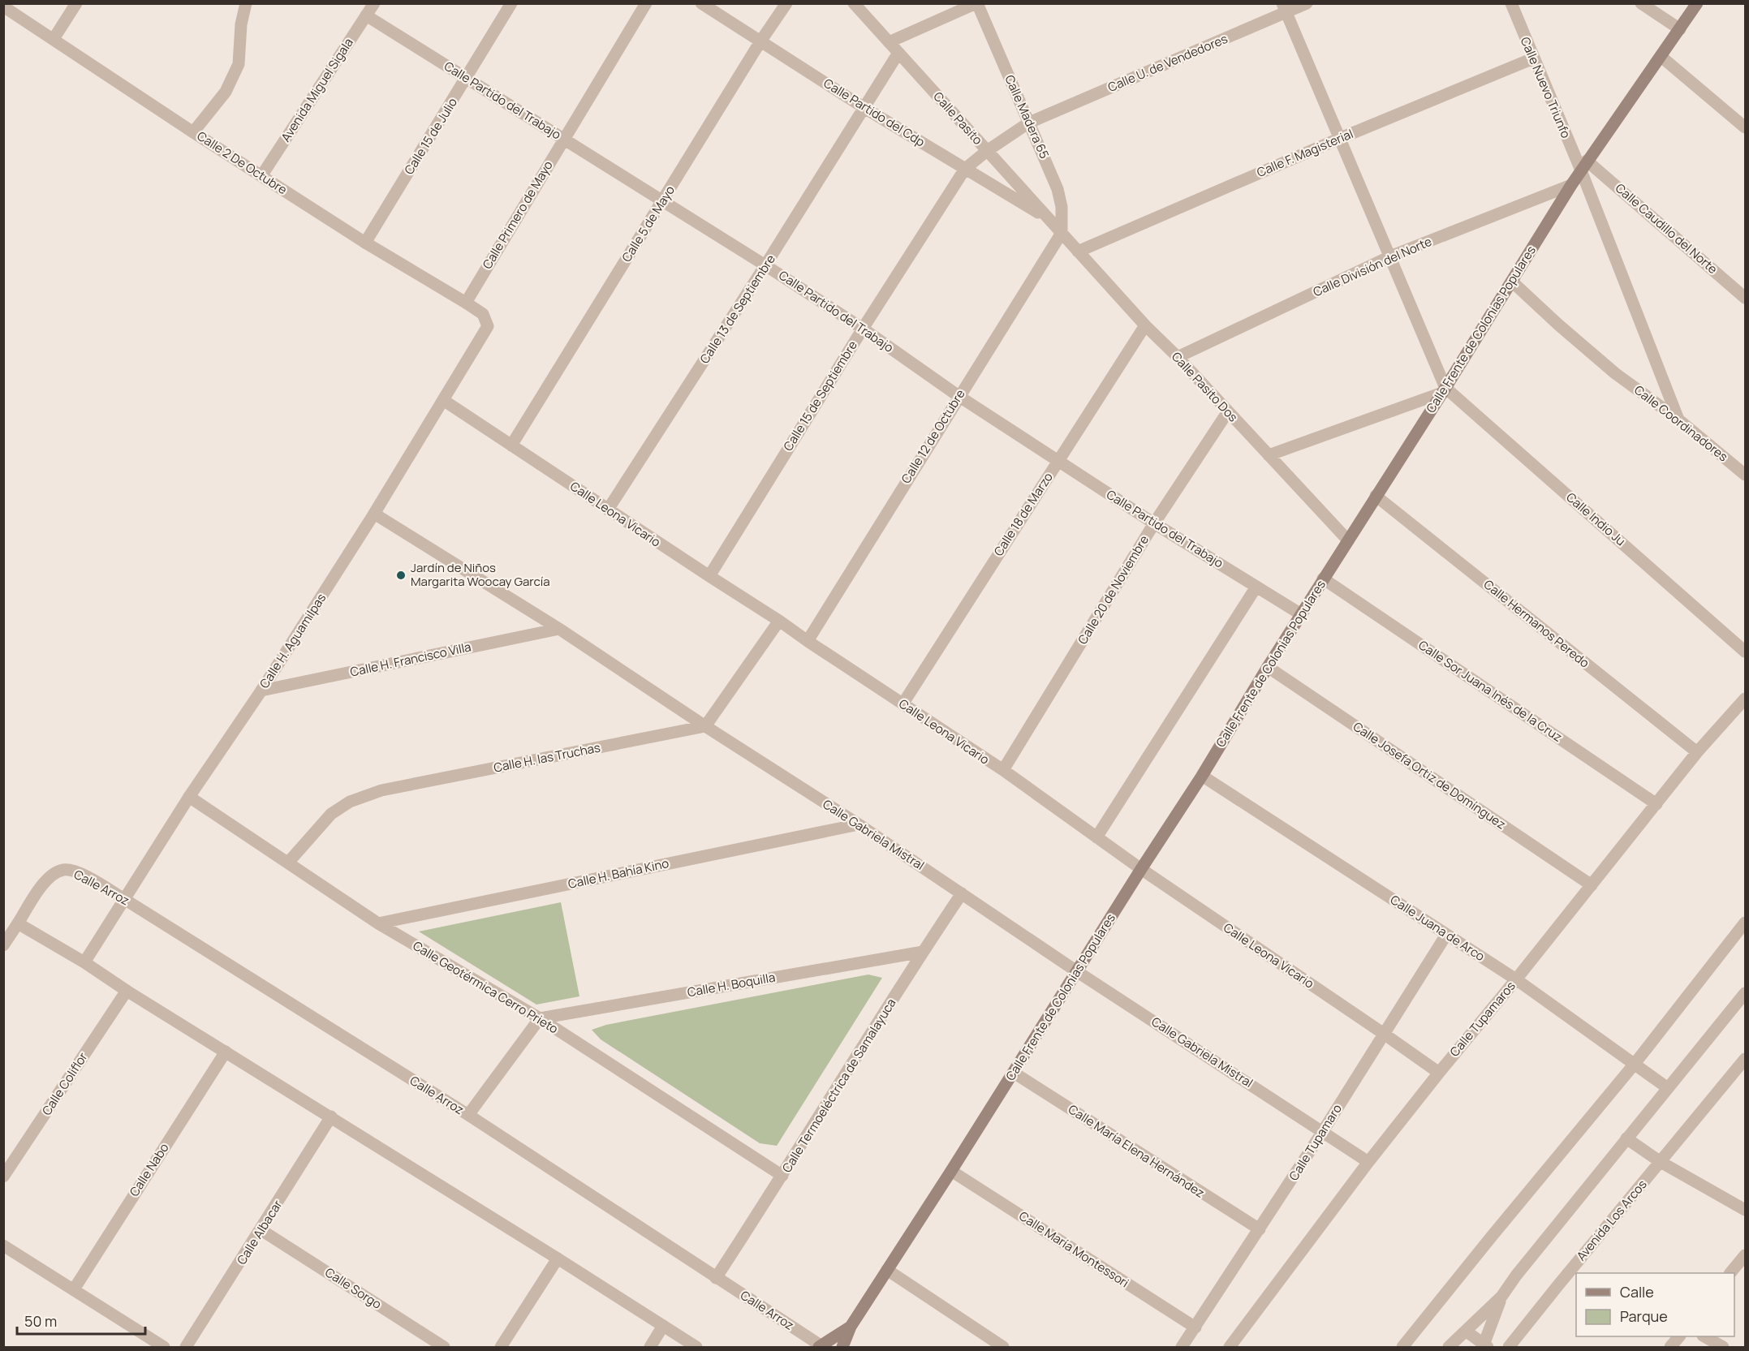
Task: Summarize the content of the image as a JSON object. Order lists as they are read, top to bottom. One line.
{"streets":{"main road":["Calle Frente de Colonias Populares"],"street":["Calle U. de Vendedores","Calle Nuevo Triunfo","Avenida Miguel Sigala","Calle Partido del Trabajo","Calle Partido del Cdp","Calle Madera 65","Calle Pasito","Calle 15 de Julio","Calle F. Magisterial","Calle 2 De Octubre","Calle Primero de Mayo","Calle 5 de Mayo","Calle Caudillo del Norte","Calle División del Norte","Calle 13 de Septiembre","Calle Pasito Dos","Calle 15 de Septiembre","Calle Coordinadores","Calle 12 de Octubre","Calle Leona Vicario","Calle 18 de Marzo","Calle Indio Ju","Calle 20 de Noviembre","Calle Hermanos Peredo","Calle H. Aguamilpas","Calle H. Francisco Villa","Calle Sor Juana Inés de la Cruz","Calle H. las Truchas","Calle Josefa Ortiz de Domínguez","Calle Gabriela Mistral","Calle H. Bahía Kino","Calle Arroz","Calle Juana de Arco","Calle H. Boquilla","Calle Geotérmica Cerro Prieto","Calle Tupamaros","Calle Coliflor","Calle Termoeléctrica de Samalayuca","Calle Tupamaro","Calle María Elena Hernández","Calle Nabo","Avenida Los Arcos","Calle Albacar","Calle María Montessori","Calle Sorgo"]},"crossings":[["Calle U. de Vendedores","Calle Madera 65"],["Calle U. de Vendedores","Calle Pasito"],["Calle U. de Vendedores","Calle 15 de Septiembre"],["Calle Nuevo Triunfo","Calle F. Magisterial"],["Calle Nuevo Triunfo","Calle Caudillo del Norte"],["Calle Nuevo Triunfo","Calle Frente de Colonias Populares"],["Calle Nuevo Triunfo","Calle Coordinadores"],["Avenida Miguel Sigala","Calle Partido del Trabajo"],["Avenida Miguel Sigala","Calle 2 De Octubre"],["Calle Partido del Trabajo","Calle 15 de Julio"],["Calle Partido del Trabajo","Calle Primero de Mayo"],["Calle Partido del Trabajo","Calle 5 de Mayo"],["Calle Partido del Trabajo","Calle 13 de Septiembre"],["Calle Partido del Trabajo","Calle Frente de Colonias Populares"],["Calle Partido del Trabajo","Calle 15 de Septiembre"],["Calle Partido del Trabajo","Calle 12 de Octubre"],["Calle Partido del Trabajo","Calle 18 de Marzo"],["Calle Partido del Trabajo","Calle 20 de Noviembre"],["Calle Partido del Cdp","Calle Pasito"],["Calle Partido del Cdp","Calle 5 de Mayo"],["Calle Partido del Cdp","Calle 13 de Septiembre"],["Calle Partido del Cdp","Calle 15 de Septiembre"],["Calle Madera 65","Calle Pasito"],["Calle Madera 65","Calle Pasito Dos"],["Calle Madera 65","Calle 12 de Octubre"],["Calle Pasito","Calle 13 de Septiembre"],["Calle Pasito","Calle Pasito Dos"],["Calle Pasito","Calle 15 de Septiembre"],["Calle Pasito","Calle 12 de Octubre"],["Calle 15 de Julio","Calle 2 De Octubre"],["Calle F. Magisterial","Calle Pasito Dos"],["Calle 2 De Octubre","Calle Primero de Mayo"],["Calle 2 De Octubre","Calle H. Aguamilpas"],["Calle 5 de Mayo","Calle Leona Vicario"],["Calle Caudillo del Norte","Calle Frente de Colonias Populares"],["Calle División del Norte","Calle Frente de Colonias Populares"],["Calle División del Norte","Calle Pasito Dos"],["Calle 13 de Septiembre","Calle Leona Vicario"],["Calle Frente de Colonias Populares","Calle Pasito Dos"],["Calle Frente de Colonias Populares","Calle Coordinadores"],["Calle Frente de Colonias Populares","Calle Leona Vicario"],["Calle Frente de Colonias Populares","Calle Indio Ju"],["Calle Frente de Colonias Populares","Calle Hermanos Peredo"],["Calle Frente de Colonias Populares","Calle Sor Juana Inés de la Cruz"],["Calle Frente de Colonias Populares","Calle Josefa Ortiz de Domínguez"],["Calle Frente de Colonias Populares","Calle Gabriela Mistral"],["Calle Frente de Colonias Populares","Calle Arroz"],["Calle Frente de Colonias Populares","Calle Juana de Arco"],["Calle Frente de Colonias Populares","Calle María Elena Hernández"],["Calle Frente de Colonias Populares","Calle María Montessori"],["Calle Pasito Dos","Calle 12 de Octubre"],["Calle Pasito Dos","Calle 18 de Marzo"],["Calle Pasito Dos","Calle 20 de Noviembre"],["Calle 15 de Septiembre","Calle Leona Vicario"],["Calle 12 de Octubre","Calle Leona Vicario"],["Calle Leona Vicario","Calle 18 de Marzo"],["Calle Leona Vicario","Calle 20 de Noviembre"],["Calle Leona Vicario","Calle H. Aguamilpas"],["Calle Leona Vicario","Calle Tupamaros"],["Calle Leona Vicario","Calle Tupamaro"],["Calle Hermanos Peredo","Calle Tupamaros"],["Calle H. Aguamilpas","Calle H. Francisco Villa"],["Calle H. Aguamilpas","Calle Gabriela Mistral"],["Calle H. Aguamilpas","Calle Arroz"],["Calle H. Aguamilpas","Calle Geotérmica Cerro Prieto"],["Calle H. Francisco Villa","Calle Gabriela Mistral"],["Calle Sor Juana Inés de la Cruz","Calle Tupamaros"],["Calle H. las Truchas","Calle Gabriela Mistral"],["Calle H. las Truchas","Calle Geotérmica Cerro Prieto"],["Calle Josefa Ortiz de Domínguez","Calle Tupamaros"],["Calle Gabriela Mistral","Calle H. Bahía Kino"],["Calle Gabriela Mistral","Calle Tupamaros"],["Calle Gabriela Mistral","Calle Termoeléctrica de Samalayuca"],["Calle Gabriela Mistral","Calle Tupamaro"],["Calle H. Bahía Kino","Calle Geotérmica Cerro Prieto"],["Calle Arroz","Calle Termoeléctrica de Samalayuca"],["Calle Juana de Arco","Calle Tupamaros"],["Calle Juana de Arco","Calle Tupamaro"],["Calle H. Boquilla","Calle Geotérmica Cerro Prieto"],["Calle H. Boquilla","Calle Termoeléctrica de Samalayuca"],["Calle Geotérmica Cerro Prieto","Calle Termoeléctrica de Samalayuca"],["Calle Tupamaro","Calle María Elena Hernández"],["Calle Tupamaro","Calle María Montessori"],["Calle Albacar","Calle Sorgo"]],"places":["Jardín de Niños Margarita Woocay García"],"legend":["Calle","Parque"],"scale_bar":"50 m"}
